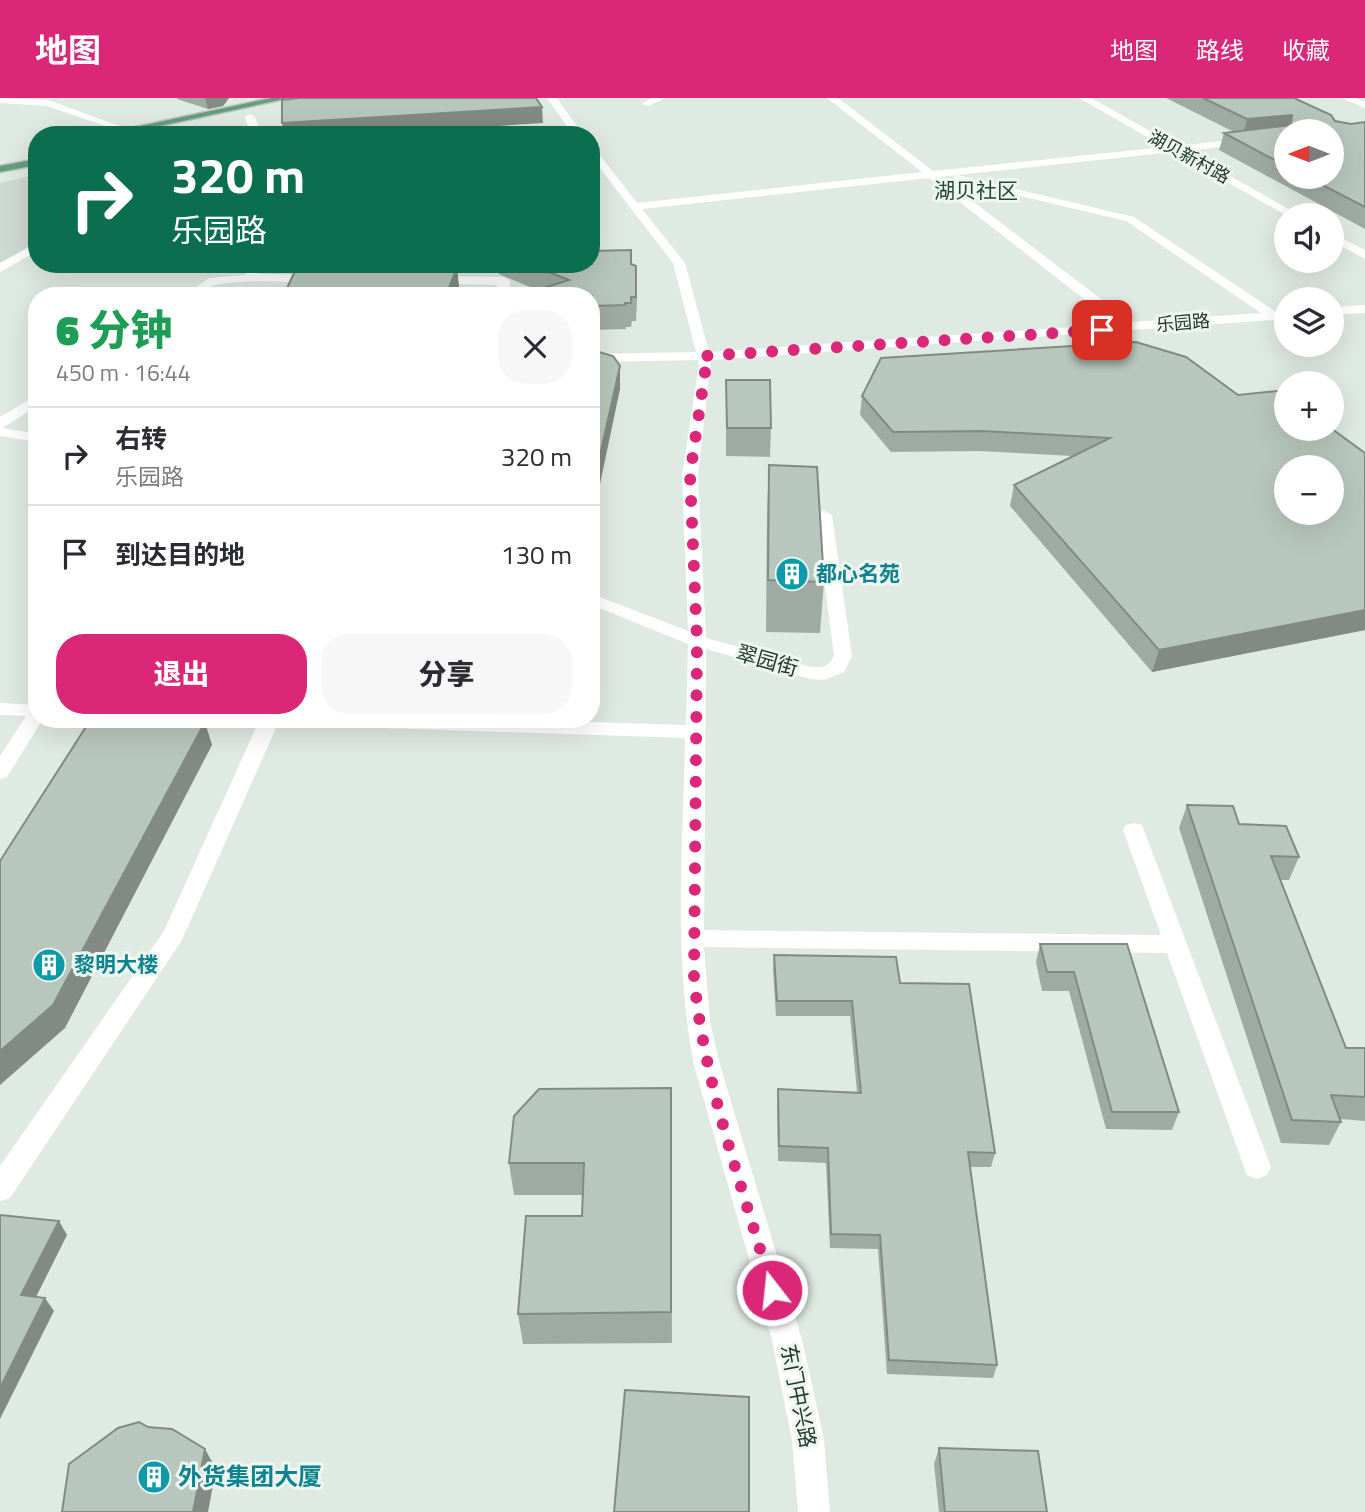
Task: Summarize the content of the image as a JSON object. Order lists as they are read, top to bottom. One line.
{"streets":{"street":["湖贝新村路","乐园路","翠园街","东门中兴路"]},"crossings":[["乐园路","东门中兴路"],["翠园街","东门中兴路"]],"districts":["湖贝社区"],"places":{"building":["都心名苑","黎明大楼","外货集团大厦"]},"north":"left","page":{"header":"地图","nav":["地图","路线","收藏"],"map_buttons":["+","−"],"turn":["320 m","乐园路"],"heading":["6 分钟","450 m · 16:44"],"list":[{"name":"右转","note":"乐园路","value":"320 m"},{"name":"到达目的地","value":"130 m"}],"buttons":["退出","分享"]}}
